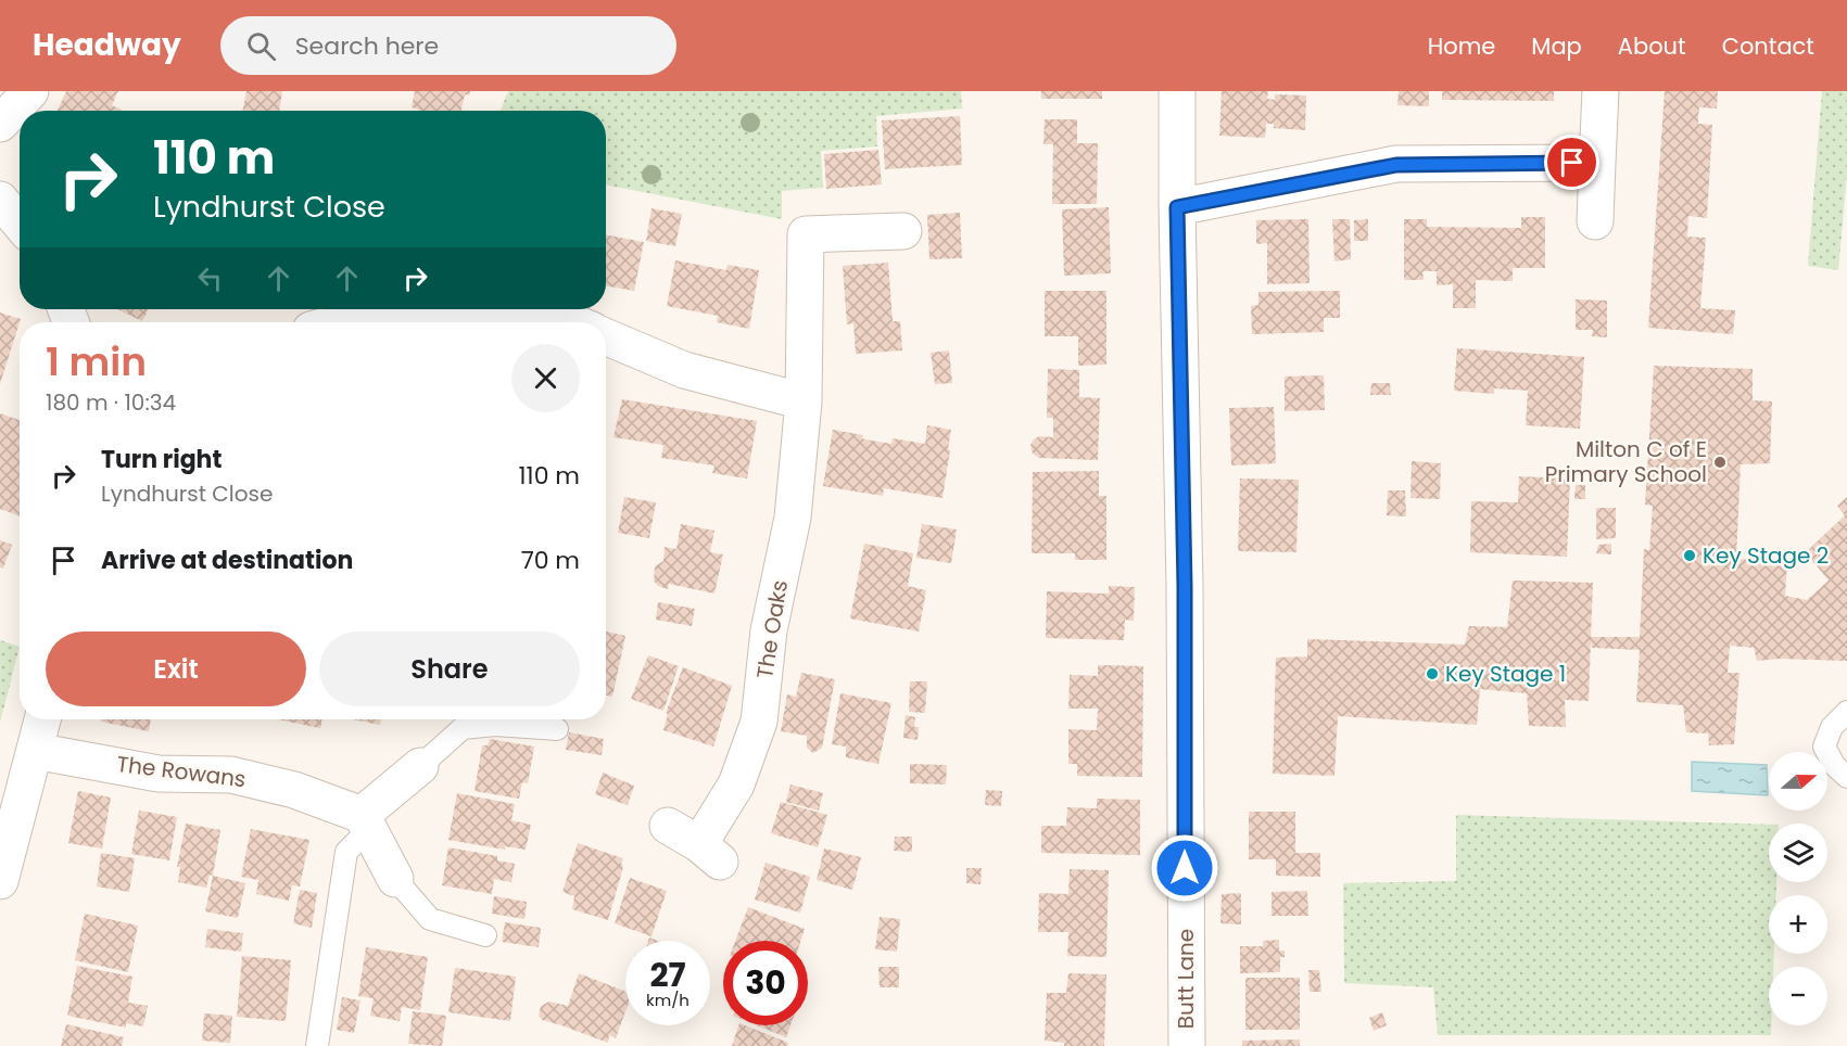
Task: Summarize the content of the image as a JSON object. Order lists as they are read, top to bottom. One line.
{"streets":{"street":["The Oaks","The Rowans","Butt Lane"]},"places":["Milton C of E Primary School","Key Stage 2","Key Stage 1"],"north":"right","page":{"header":"Headway","search":"Search here","nav":["Home","Map","About","Contact"],"turn":["110 m","Lyndhurst Close"],"heading":["1 min","180 m · 10:34"],"list":[{"name":"Turn right","note":"Lyndhurst Close","value":"110 m"},{"name":"Arrive at destination","value":"70 m"}],"buttons":["Exit","Share"],"map_buttons":["+","−"],"speed":"27 km/h","limit":"30"}}
